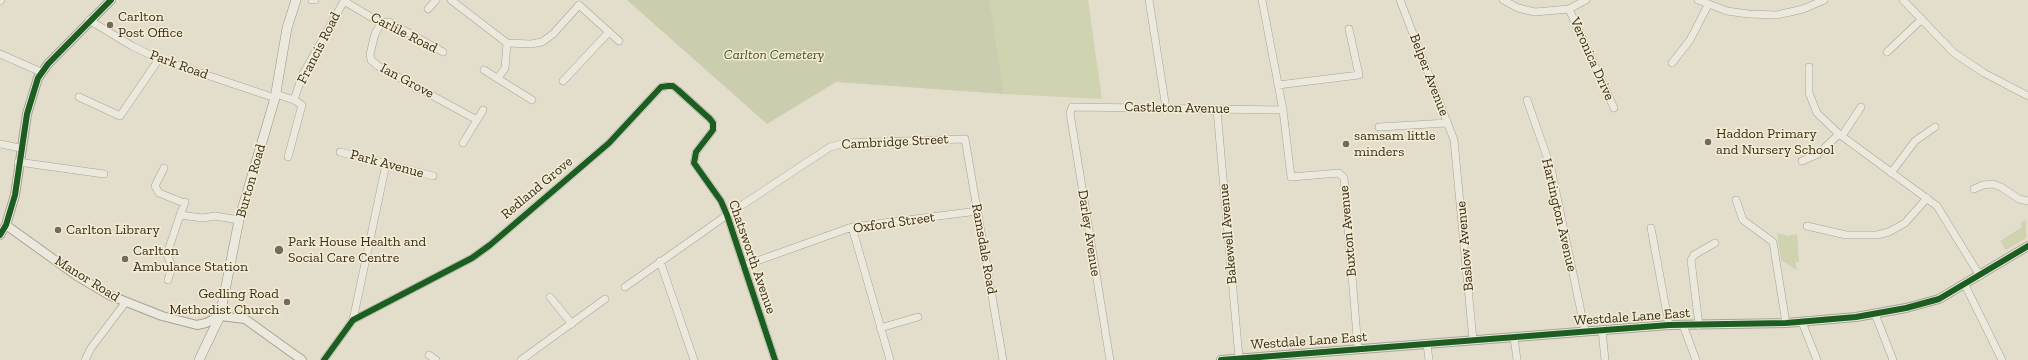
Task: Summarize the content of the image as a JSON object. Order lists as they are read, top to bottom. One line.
{"streets":{"main road":["Burton Road"],"street":["Carlile Road","Francis Road","Veronica Drive","Park Road","Belper Avenue","Ian Grove","Castleton Avenue","Cambridge Street","Park Avenue","Redland Grove","Hartington Avenue","Oxford Street","Buxton Avenue","Darley Avenue","Bakewell Avenue","Baslow Avenue","Ramsdale Road","Chatsworth Avenue","Manor Road","Westdale Lane East"]},"crossings":[["Carlile Road","Francis Road"],["Carlile Road","Ian Grove"],["Francis Road","Park Road"],["Francis Road","Burton Road"],["Park Road","Burton Road"],["Belper Avenue","Baslow Avenue"],["Castleton Avenue","Buxton Avenue"],["Castleton Avenue","Darley Avenue"],["Castleton Avenue","Bakewell Avenue"],["Cambridge Street","Ramsdale Road"],["Cambridge Street","Chatsworth Avenue"],["Burton Road","Manor Road"],["Redland Grove","Chatsworth Avenue"],["Hartington Avenue","Westdale Lane East"],["Oxford Street","Ramsdale Road"],["Oxford Street","Chatsworth Avenue"],["Buxton Avenue","Westdale Lane East"],["Bakewell Avenue","Westdale Lane East"],["Baslow Avenue","Westdale Lane East"]],"parks":["Carlton Cemetery"],"places":["Carlton Post Office","Haddon Primary and Nursery School","samsam little minders","Carlton Library","Park House Health and Social Care Centre","Carlton Ambulance Station","Gedling Road Methodist Church"]}
